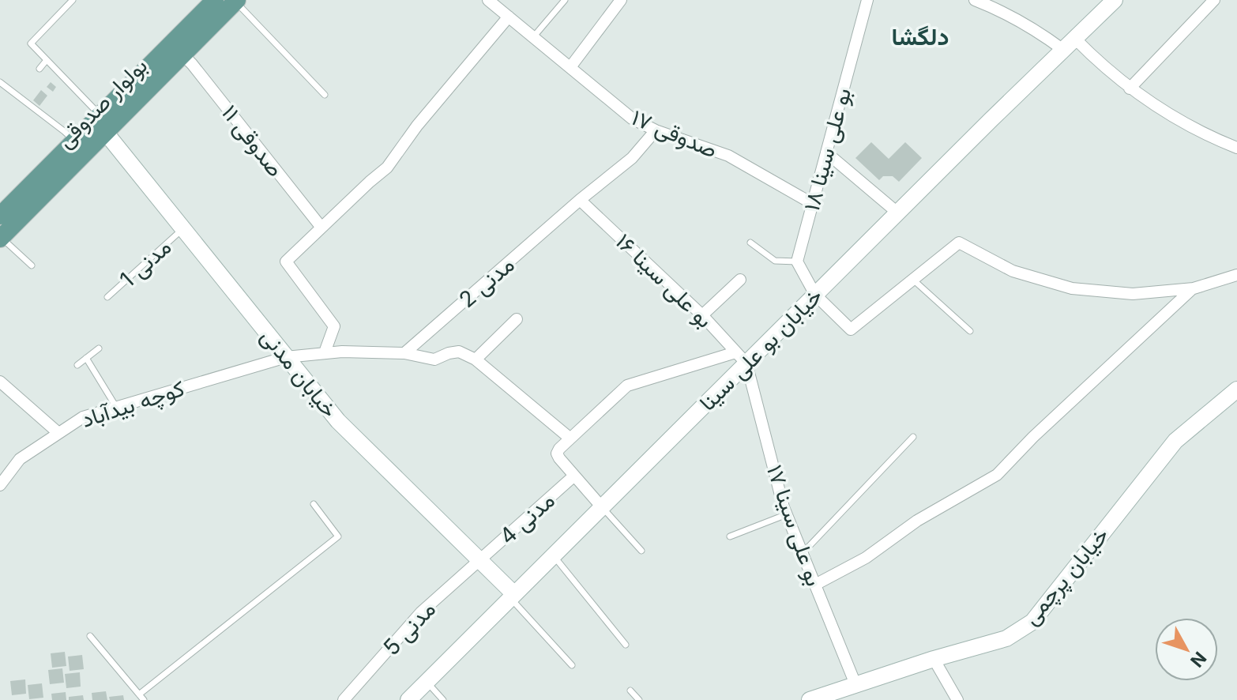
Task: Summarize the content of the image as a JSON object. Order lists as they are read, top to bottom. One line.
{"streets":{"main road":["بولوار صدوقی"],"street":["صدوقی ۱۷","صدوقی ۱۱","بو علی سینا ۱۸","بو علی سینا ۱۶","مدنی 2","خیابان بو علی سینا","خیابان مدنی","کوچه بیدآباد","مدنی 4","بو علی سینا ۱۷","خیابان پرچمی","مدنی 5"],"lane":["مدنی 1"]},"crossings":[["بولوار صدوقی","صدوقی ۱۱"],["بولوار صدوقی","خیابان مدنی"],["صدوقی ۱۷","بو علی سینا ۱۸"],["صدوقی ۱۷","مدنی 2"],["مدنی 1","خیابان مدنی"],["بو علی سینا ۱۶","مدنی 2"],["بو علی سینا ۱۶","خیابان بو علی سینا"],["بو علی سینا ۱۶","بو علی سینا ۱۷"],["خیابان بو علی سینا","خیابان مدنی"],["خیابان بو علی سینا","بو علی سینا ۱۷"],["خیابان مدنی","کوچه بیدآباد"],["خیابان مدنی","مدنی 4"],["خیابان مدنی","مدنی 5"],["مدنی 4","مدنی 5"],["بو علی سینا ۱۷","خیابان پرچمی"]],"districts":["دلگشا"],"north":"bottom right"}
